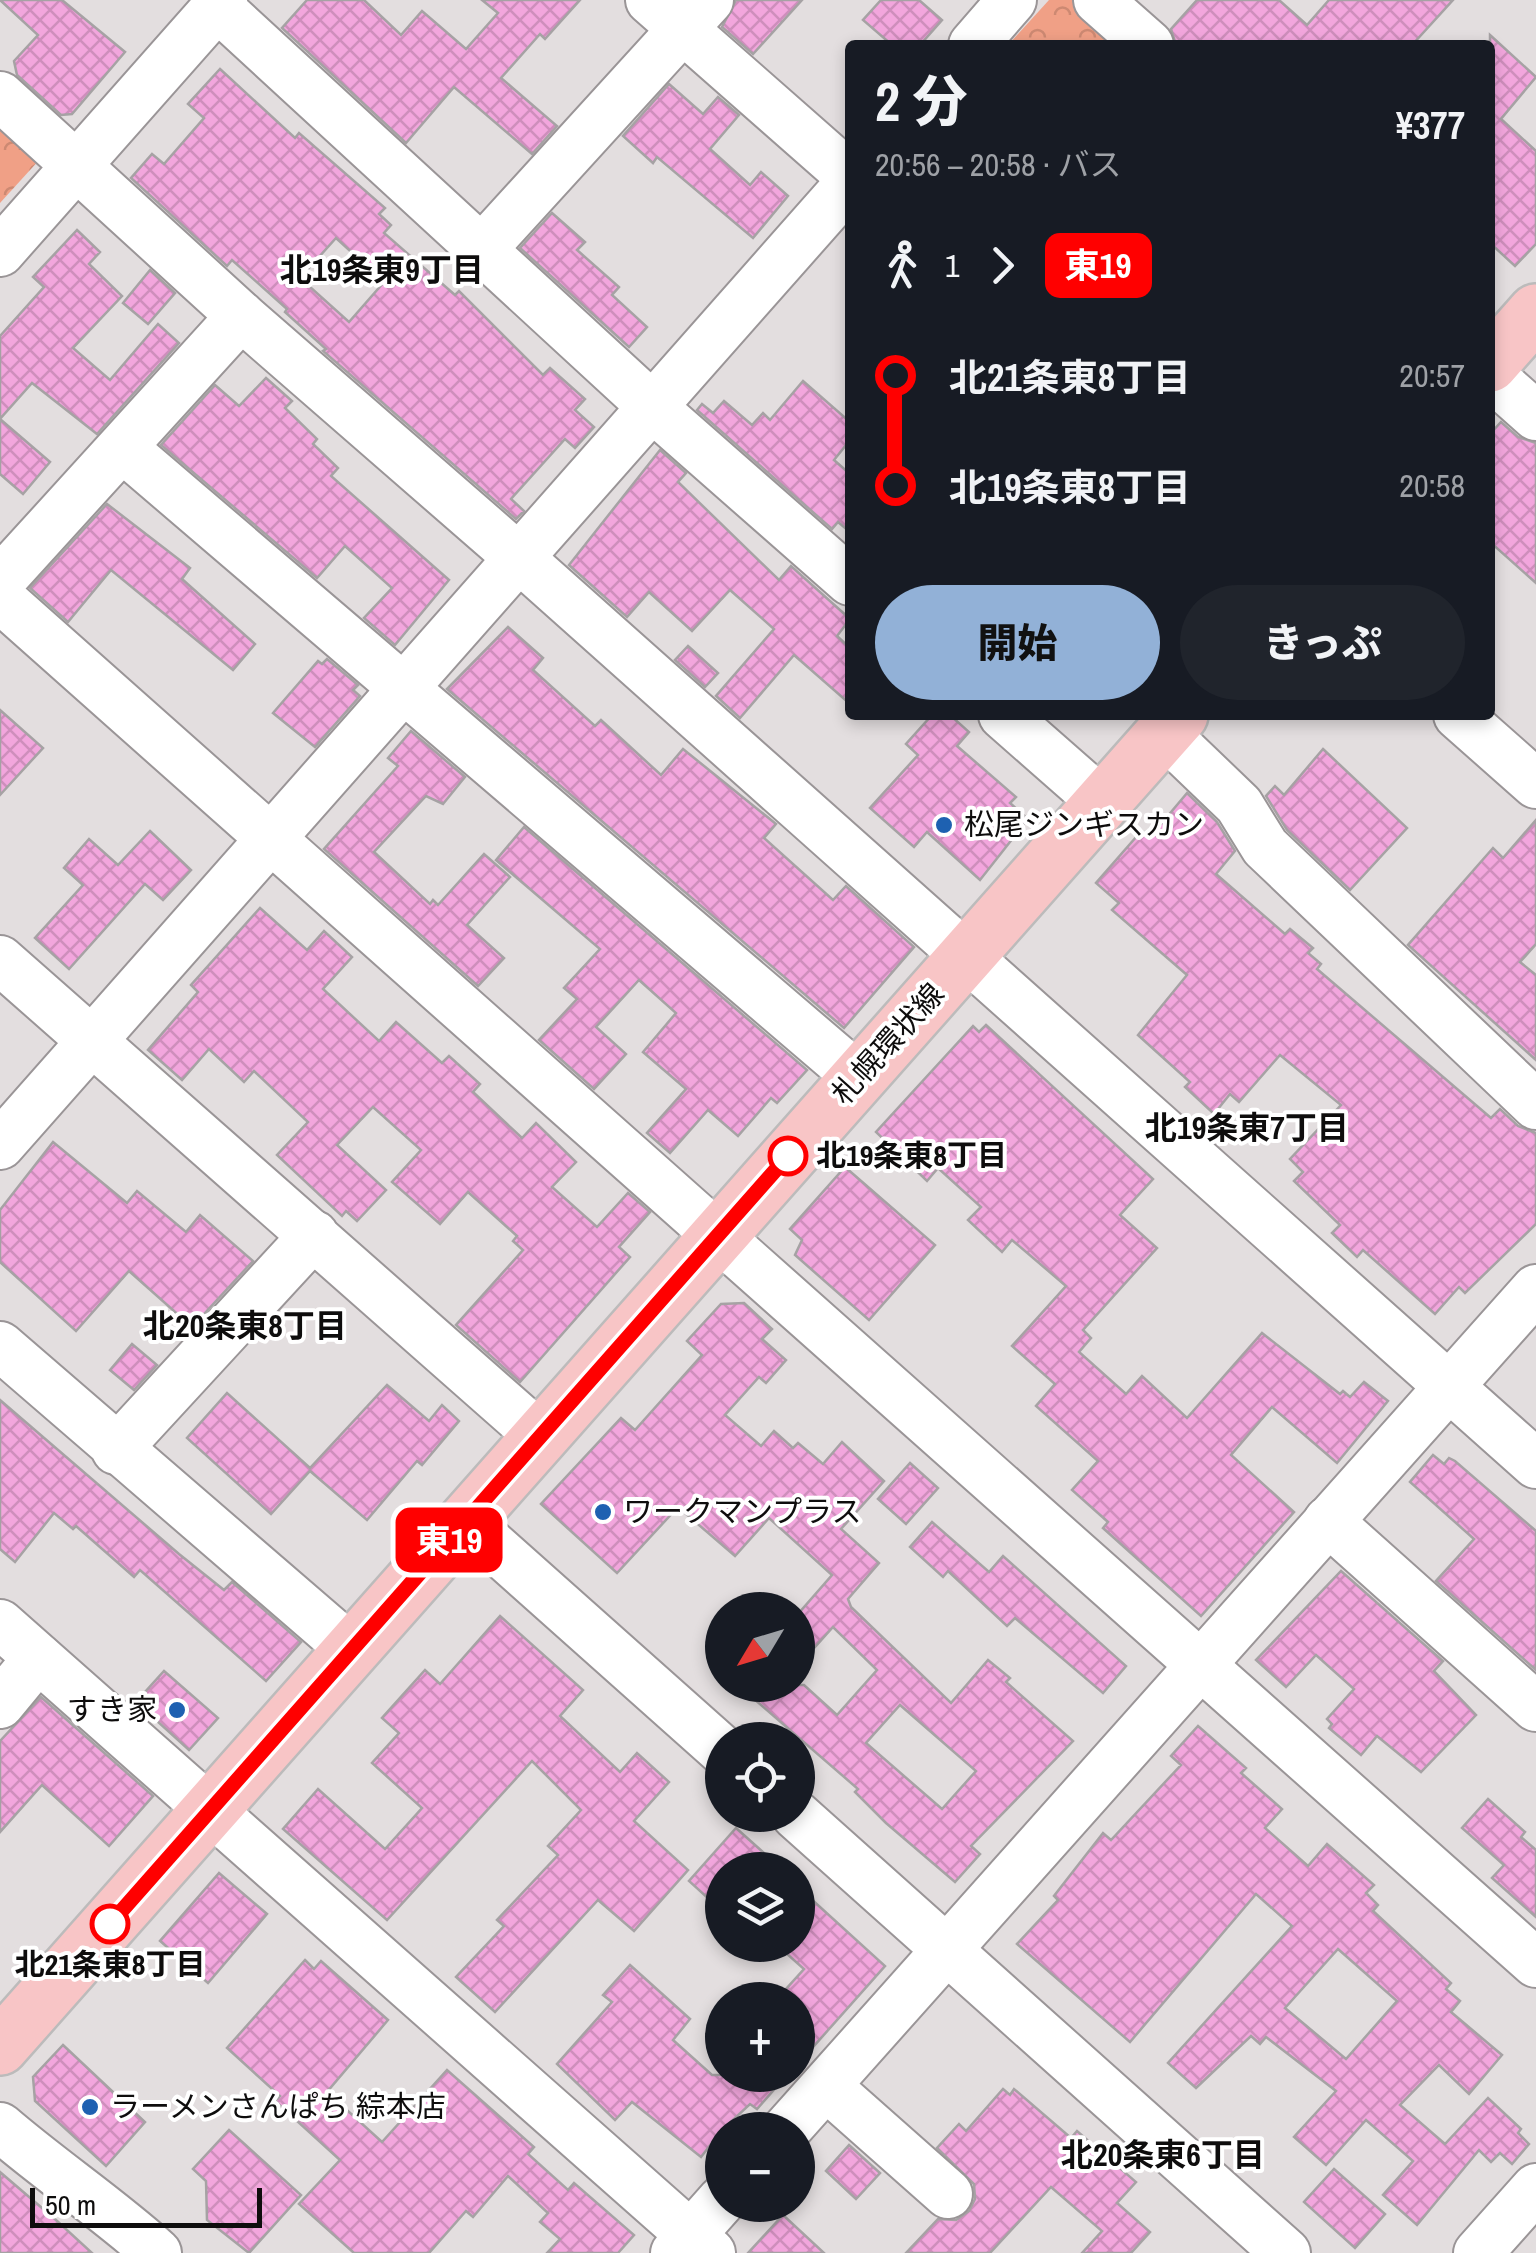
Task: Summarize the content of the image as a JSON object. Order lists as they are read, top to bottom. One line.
{"streets":{"main road":["札幌環状線"]},"districts":["北19条東9丁目","北19条東7丁目","北20条東8丁目","北20条東6丁目"],"places":["松尾ジンギスカン","北19条東8丁目","ワークマンプラス","すき家","北21条東8丁目","ラーメンさんぱち 綜本店"],"lines":["bus line 東19"],"scale_bar":"50 m","north":"bottom left","page":{"on_map":"東19","heading":["2 分","20:56 – 20:58 · バス","¥377"],"legs":["1","東19"],"list":[{"name":"北21条東8丁目","value":"20:57"},{"name":"北19条東8丁目","value":"20:58"}],"buttons":["開始","きっぷ"],"map_buttons":["+","−"],"scale":"50 m"}}
